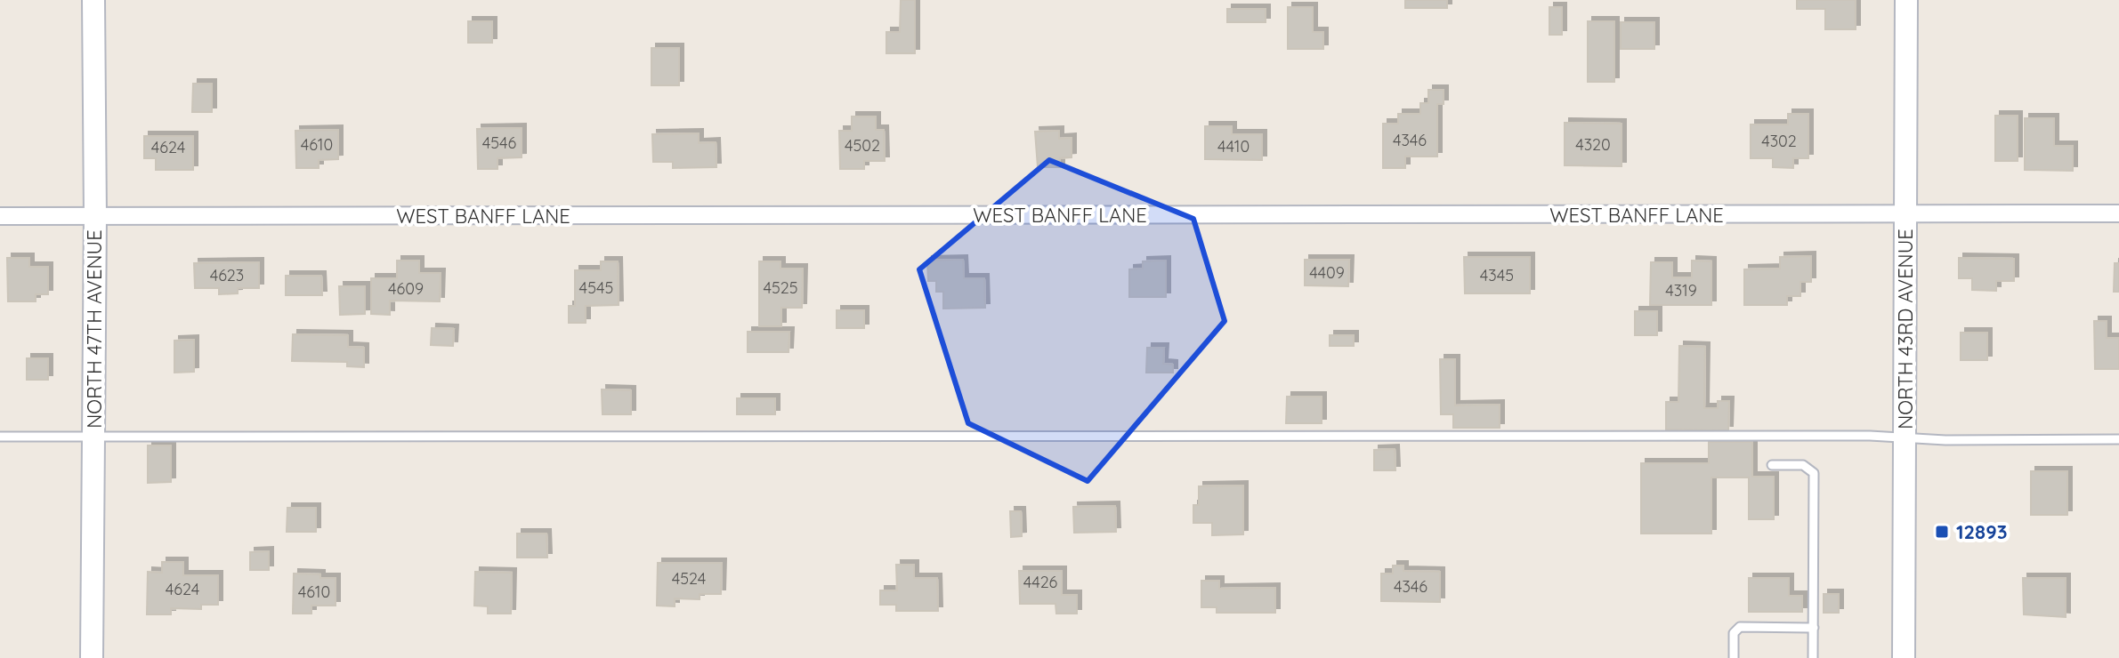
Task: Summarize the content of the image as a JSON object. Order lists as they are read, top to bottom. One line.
{"streets":{"street":["WEST BANFF LANE","NORTH 47TH AVENUE","NORTH 43RD AVENUE"]},"crossings":[["WEST BANFF LANE","NORTH 47TH AVENUE"],["WEST BANFF LANE","NORTH 43RD AVENUE"]],"places":{"transit":["12893"]},"house_numbers":["4346","4302","4546","4610","4320","4502","4410","4624","4409","4623","4345","4545","4525","4609","4319","4524","4426","4346","4624","4610"]}
